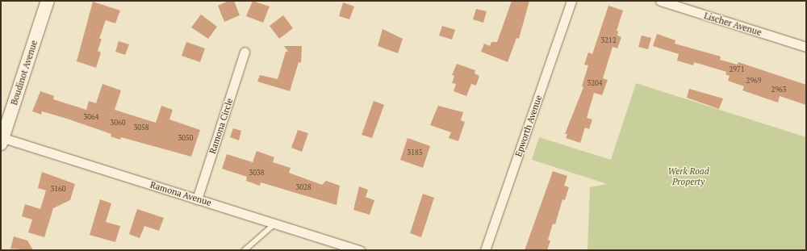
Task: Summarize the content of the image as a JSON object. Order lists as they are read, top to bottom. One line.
{"streets":{"street":["Lischer Avenue","Boudinot Avenue","Ramona Circle","Epworth Avenue","Ramona Avenue"]},"crossings":[["Boudinot Avenue","Ramona Avenue"],["Ramona Circle","Ramona Avenue"]],"parks":["Werk Road Property"],"house_numbers":["3212","2971","2969","3204","2963","3064","3060","3058","3050","3185","3038","3028","3160"]}
